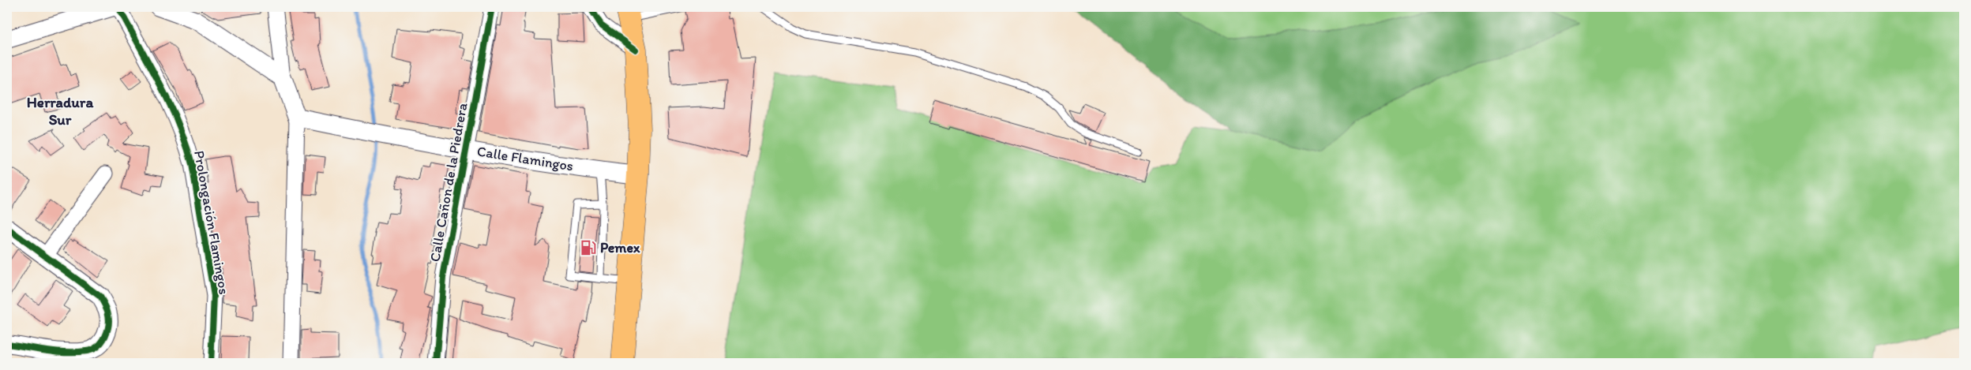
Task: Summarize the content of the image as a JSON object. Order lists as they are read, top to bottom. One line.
{"streets":{"street":["Calle Flamingos","Calle Cañon de la Piedrera","Prolongación Flamingos"]},"crossings":[["Calle Flamingos","Calle Cañon de la Piedrera"]],"districts":["Herradura Sur"],"places":{"fuel station":["Pemex"]}}
